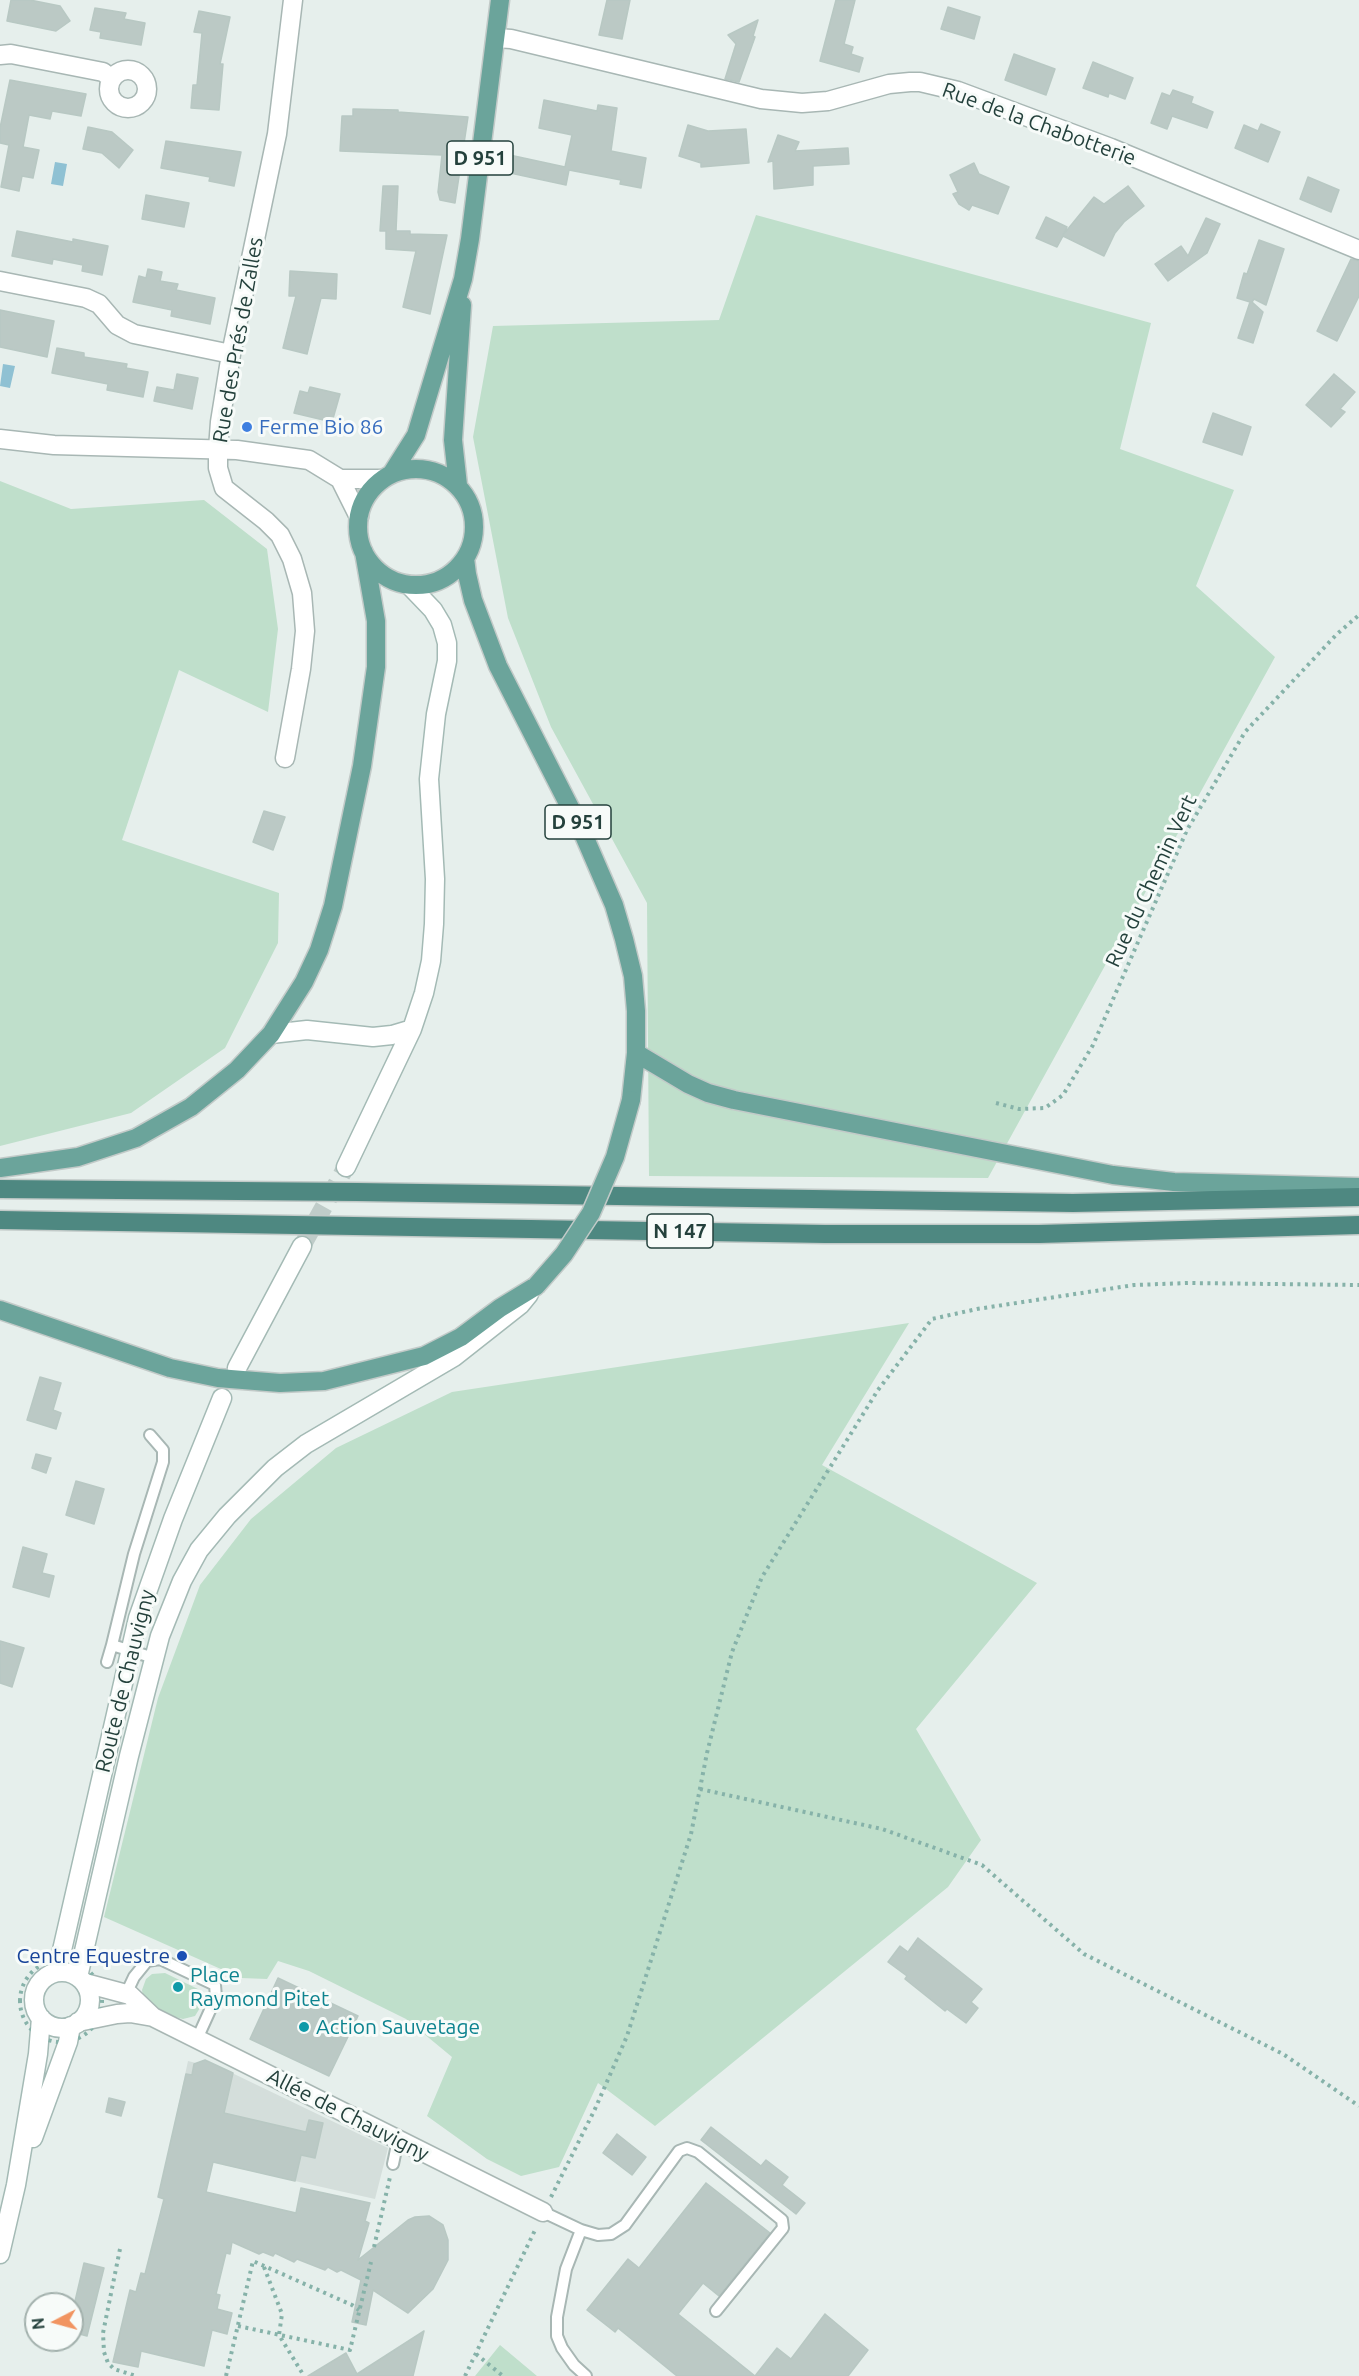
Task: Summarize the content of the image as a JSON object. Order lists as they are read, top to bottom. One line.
{"streets":{"highway":["N 147"],"main road":["D 951"],"street":["Rue de la Chabotterie","Rue des Prés de Zalles","Route de Chauvigny","Allée de Chauvigny"],"path":["Rue du Chemin Vert"]},"crossings":[["Rue de la Chabotterie","D 951"],["D 951","Route de Chauvigny"],["Route de Chauvigny","Allée de Chauvigny"]],"places":["Ferme Bio 86","Centre Equestre","Place Raymond Pitet","Action Sauvetage"],"north":"left"}
